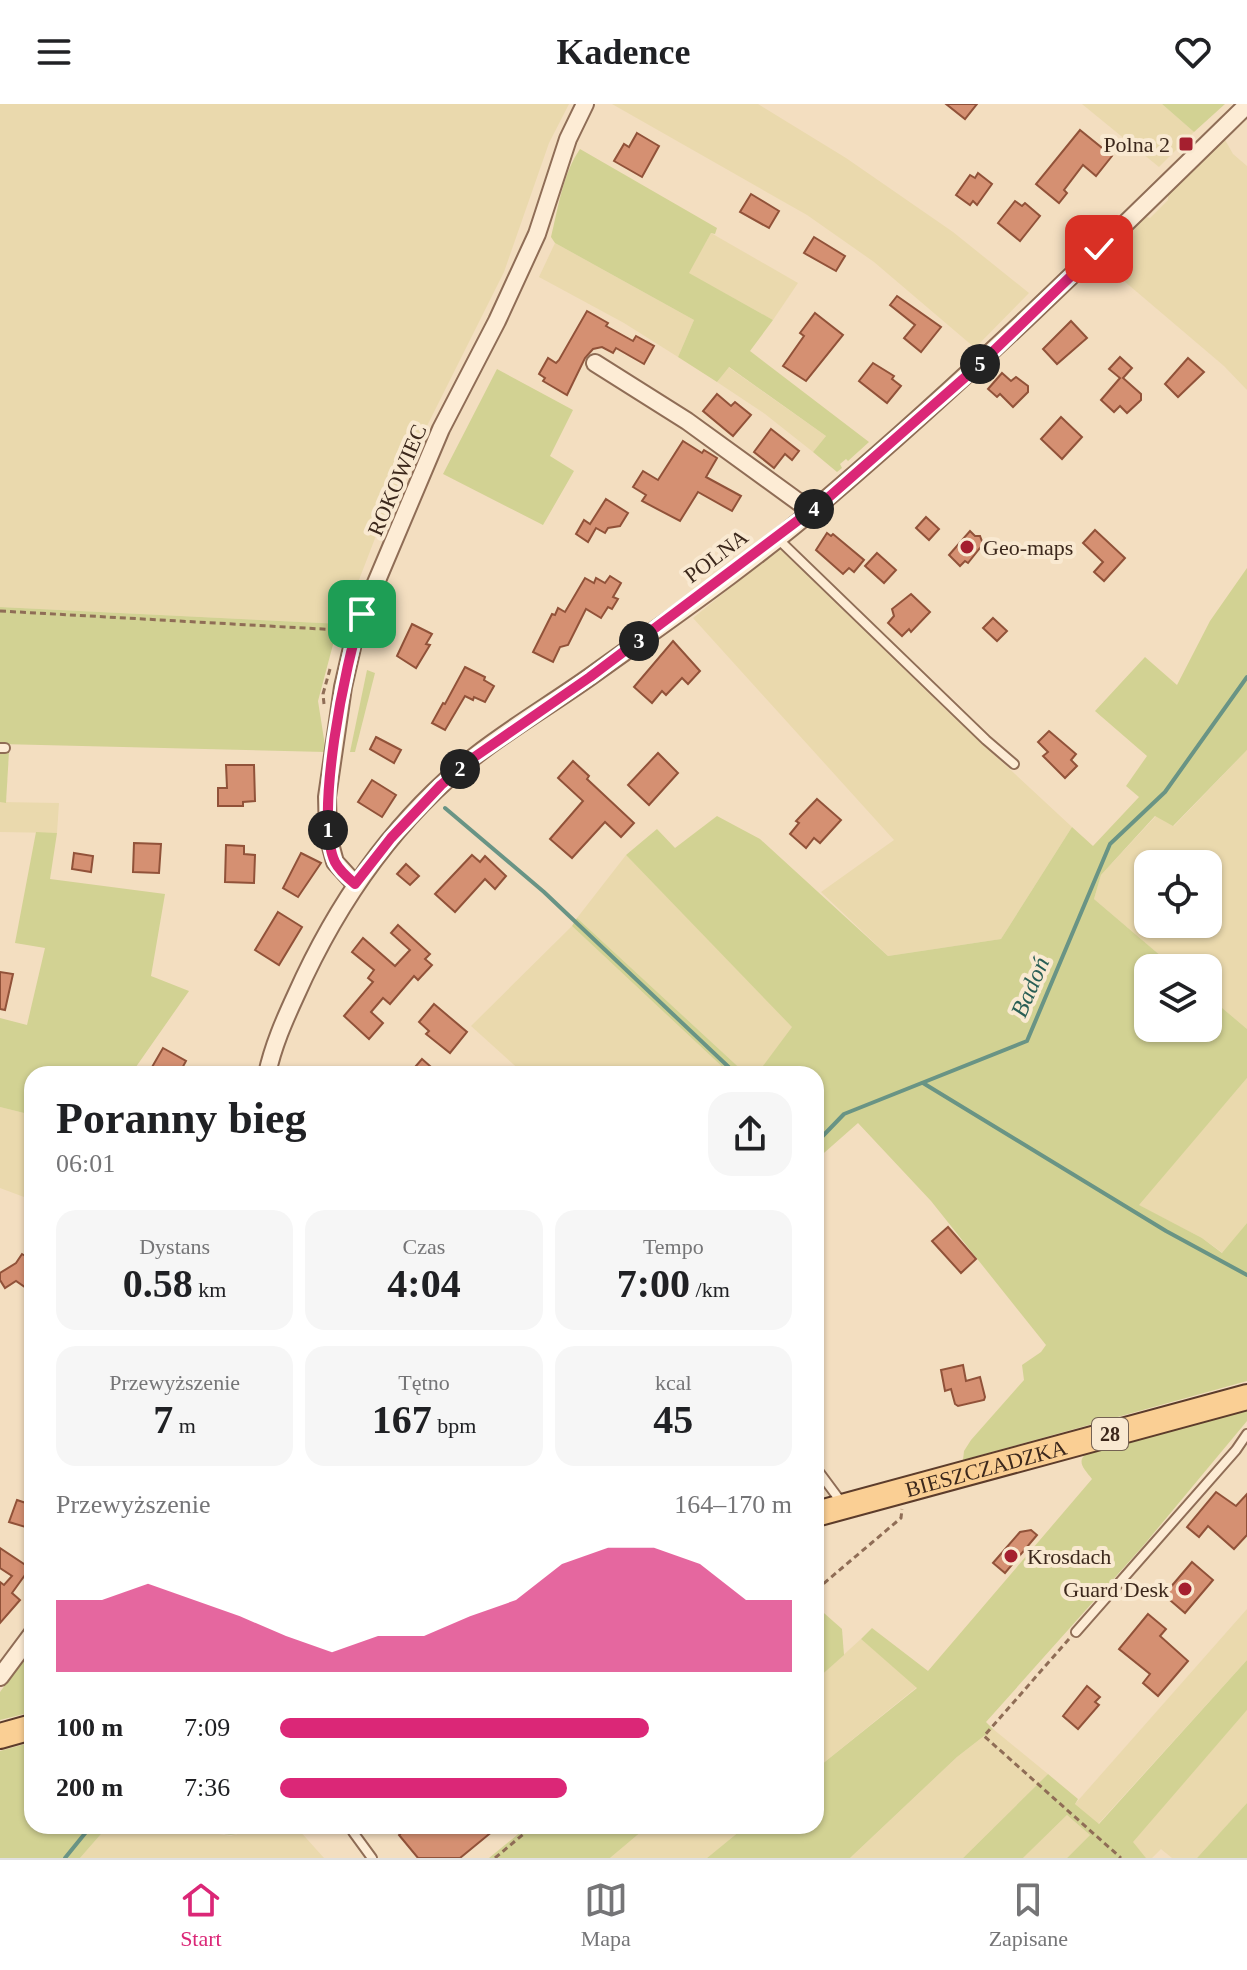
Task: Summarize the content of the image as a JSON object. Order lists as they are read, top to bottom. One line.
{"streets":{"main road":["28","BIESZCZADZKA"],"street":["ROKOWIEC","POLNA"]},"crossings":[["ROKOWIEC","POLNA"]],"water":["Badoń"],"places":{"transit":["Polna 2"],"other":["Geo-maps","Krosdach","Guard Desk"]},"page":{"header":"Kadence","pins":["5","4","3","2","1"],"heading":["Poranny bieg","06:01"],"stats":[["Dystans","0.58 km"],["Czas","4:04"],["Tempo","7:00 /km"],["Przewyższenie","7 m"],["Tętno","167 bpm"],["kcal","45"]],"chart":["Przewyższenie","164–170 m"],"list":[{"name":"100 m","note":"7:09"},{"name":"200 m","note":"7:36"}],"tabs":["Start","Mapa","Zapisane"]}}
